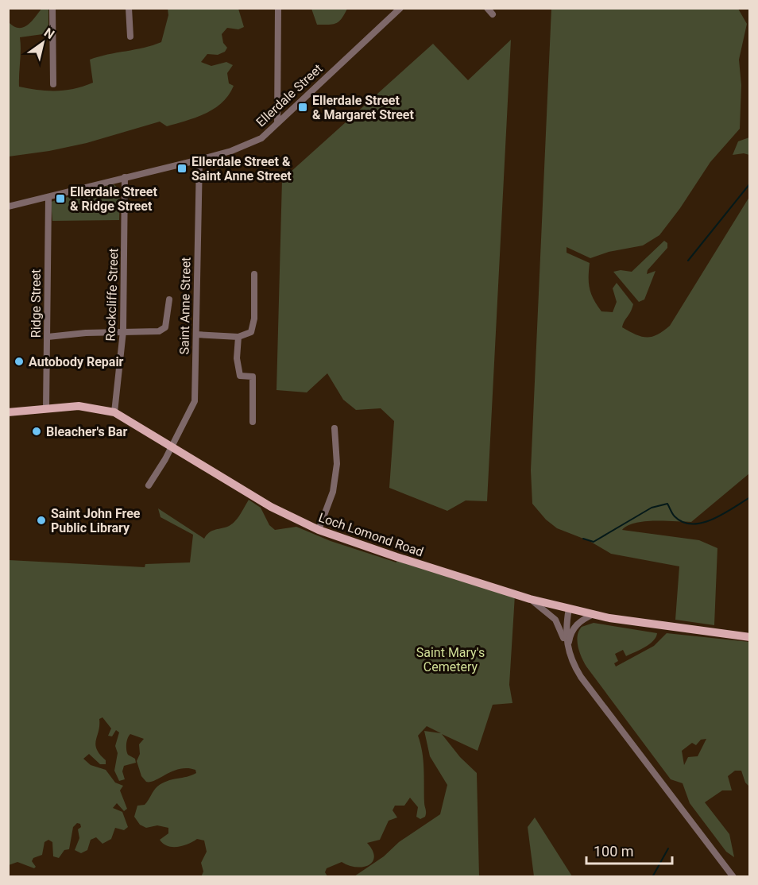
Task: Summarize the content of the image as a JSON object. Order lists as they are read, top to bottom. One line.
{"streets":{"main road":["Loch Lomond Road"],"street":["Ellerdale Street","Rockcliffe Street","Ridge Street","Saint Anne Street"]},"crossings":[["Ellerdale Street","Rockcliffe Street"],["Ellerdale Street","Ridge Street"],["Ellerdale Street","Saint Anne Street"],["Rockcliffe Street","Loch Lomond Road"],["Ridge Street","Loch Lomond Road"],["Saint Anne Street","Loch Lomond Road"]],"parks":["Saint Mary's Cemetery"],"places":{"transit":["Ellerdale Street & Margaret Street","Ellerdale Street & Saint Anne Street","Ellerdale Street & Ridge Street"],"other":["Autobody Repair","Bleacher's Bar","Saint John Free Public Library"]},"scale_bar":"100 m","north":"top right"}
